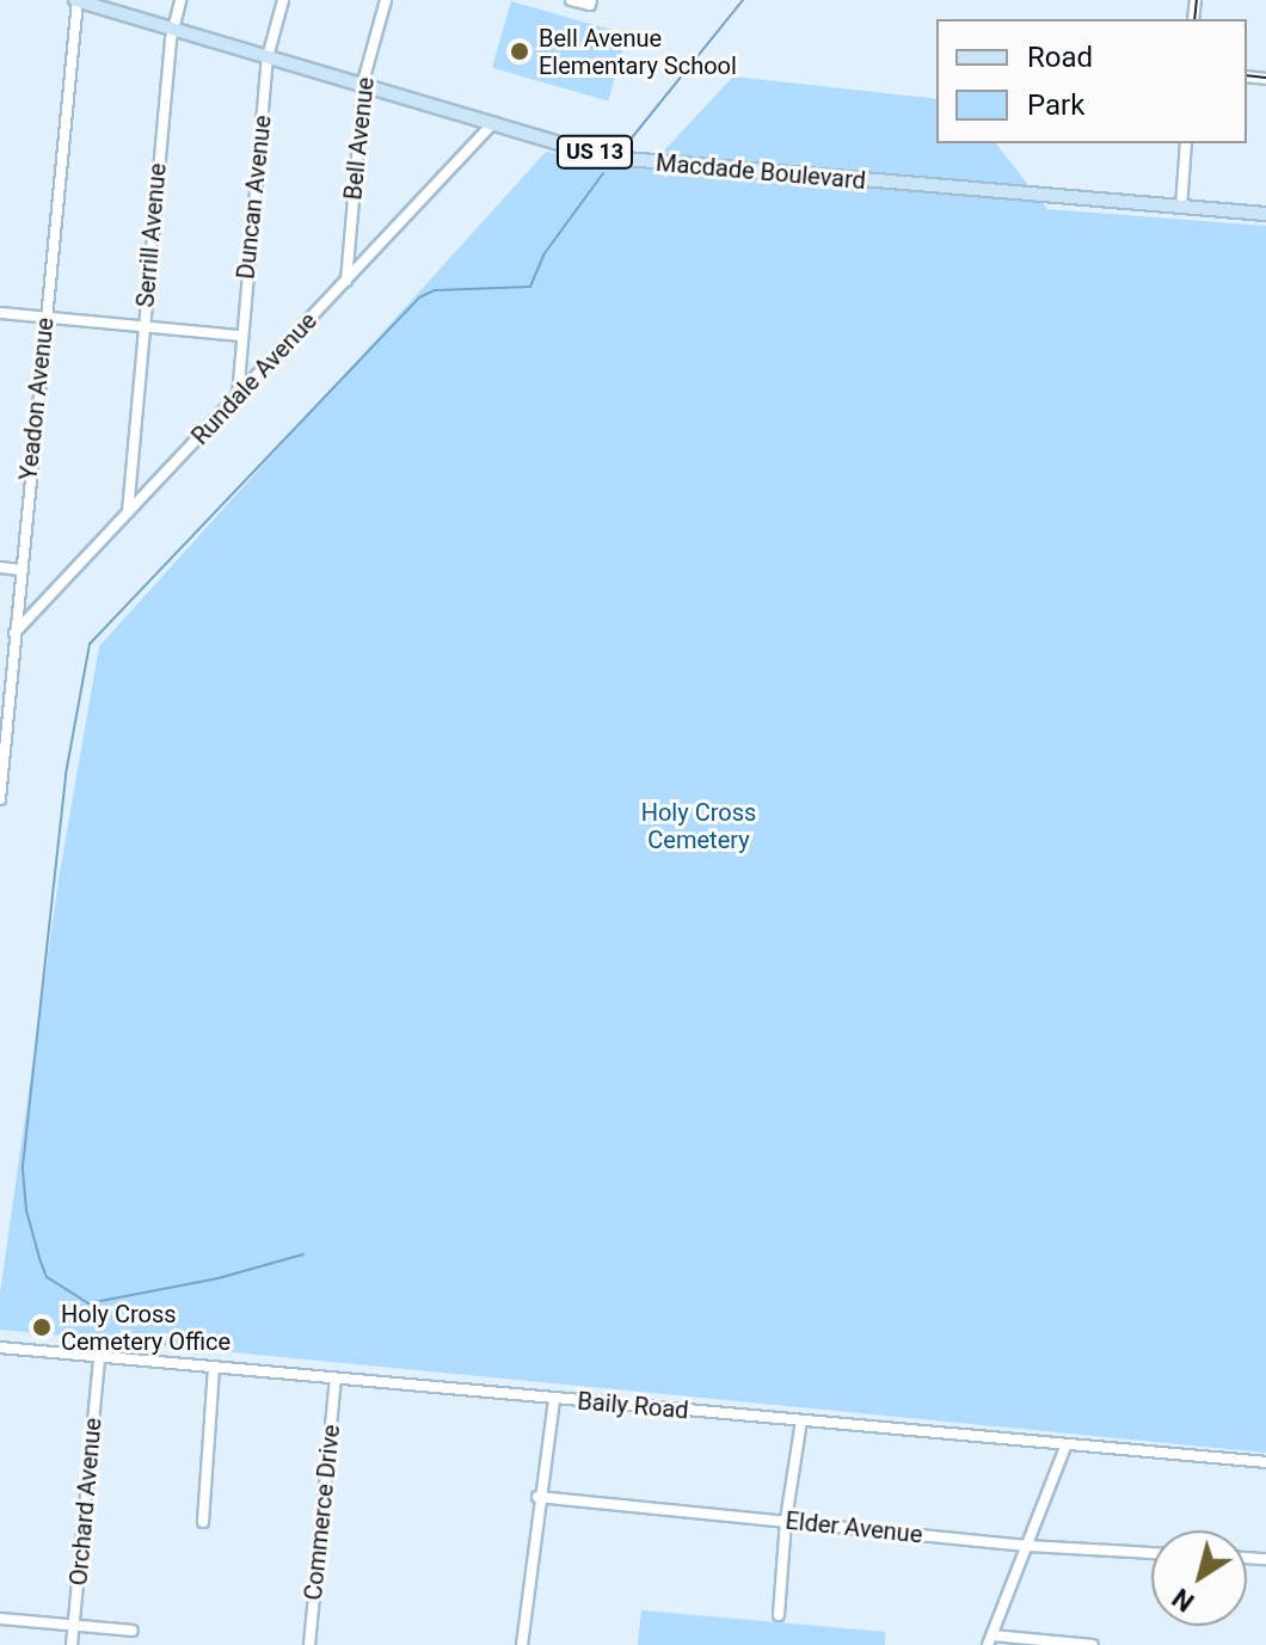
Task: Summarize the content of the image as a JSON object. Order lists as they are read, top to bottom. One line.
{"streets":{"main road":["US 13","Macdade Boulevard"],"street":["Bell Avenue","Duncan Avenue","Serrill Avenue","Rundale Avenue","Yeadon Avenue","Baily Road","Orchard Avenue","Commerce Drive","Elder Avenue"]},"crossings":[["Bell Avenue","Macdade Boulevard"],["Bell Avenue","Rundale Avenue"],["US 13","Macdade Boulevard"],["Macdade Boulevard","Duncan Avenue"],["Macdade Boulevard","Serrill Avenue"],["Macdade Boulevard","Rundale Avenue"],["Macdade Boulevard","Yeadon Avenue"],["Duncan Avenue","Rundale Avenue"],["Serrill Avenue","Rundale Avenue"],["Rundale Avenue","Yeadon Avenue"],["Baily Road","Orchard Avenue"],["Baily Road","Commerce Drive"]],"parks":["Holy Cross Cemetery"],"places":["Bell Avenue Elementary School","Holy Cross Cemetery Office"],"legend":["Road","Park"],"north":"bottom left"}
